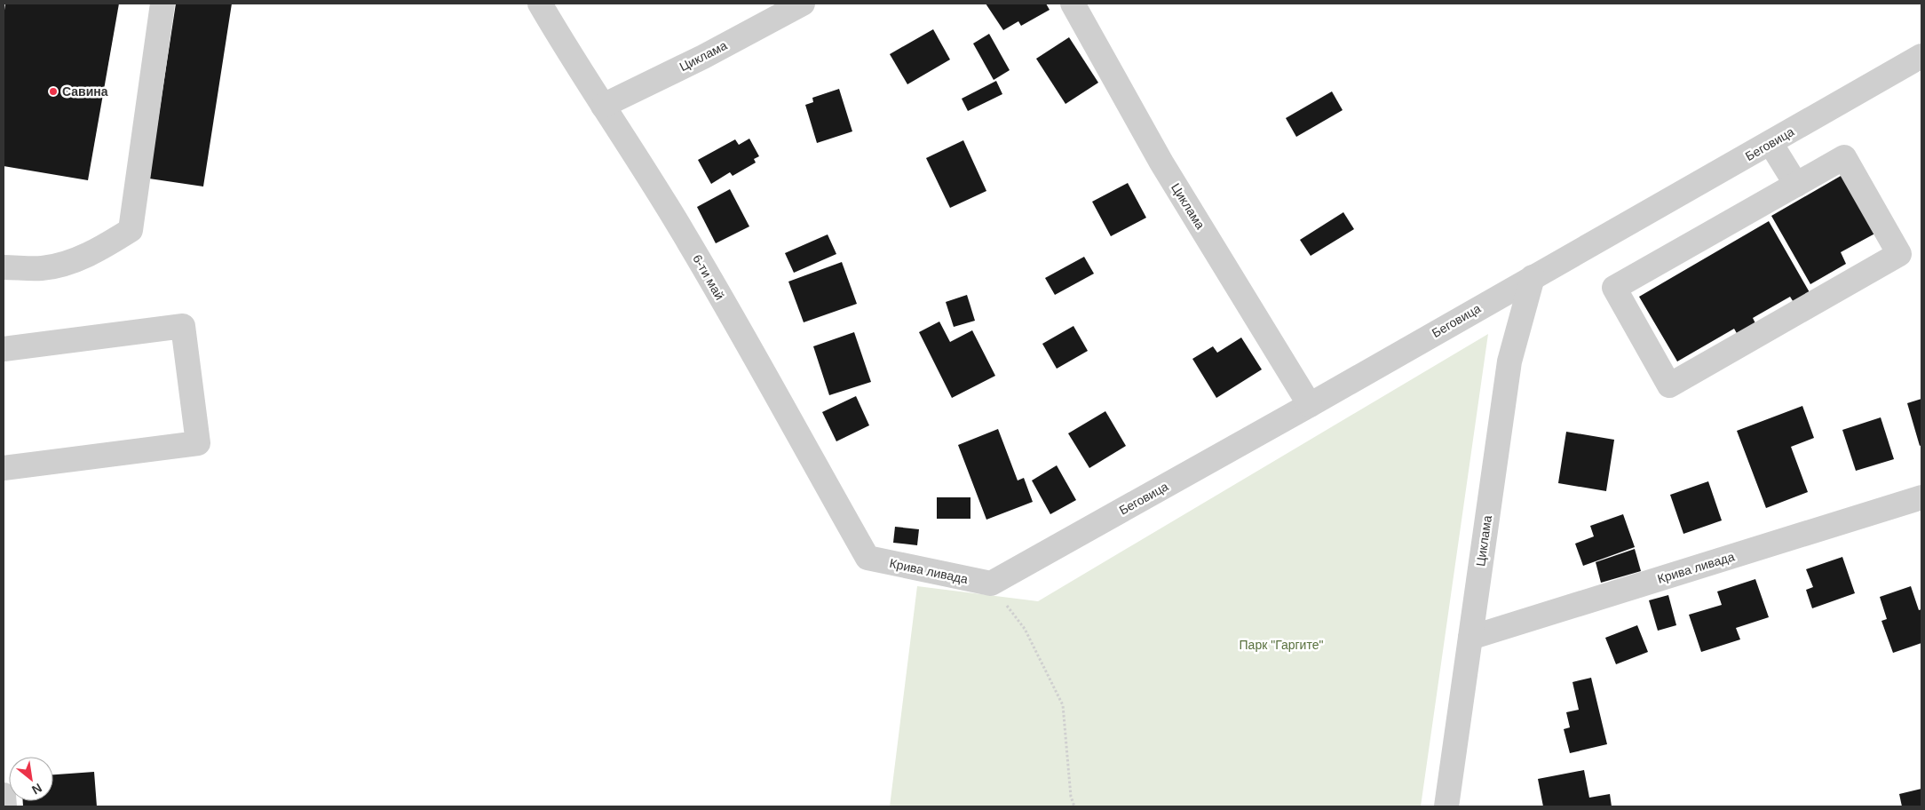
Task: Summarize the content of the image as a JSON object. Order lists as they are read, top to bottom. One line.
{"streets":{"street":["Циклама","Беговица","6-ти май","Крива ливада"]},"crossings":[["Циклама","Беговица"],["Циклама","6-ти май"],["Циклама","Крива ливада"],["Беговица","Крива ливада"],["6-ти май","Крива ливада"]],"parks":["Парк \"Гаргите\""],"places":["Савина"],"north":"bottom right"}
